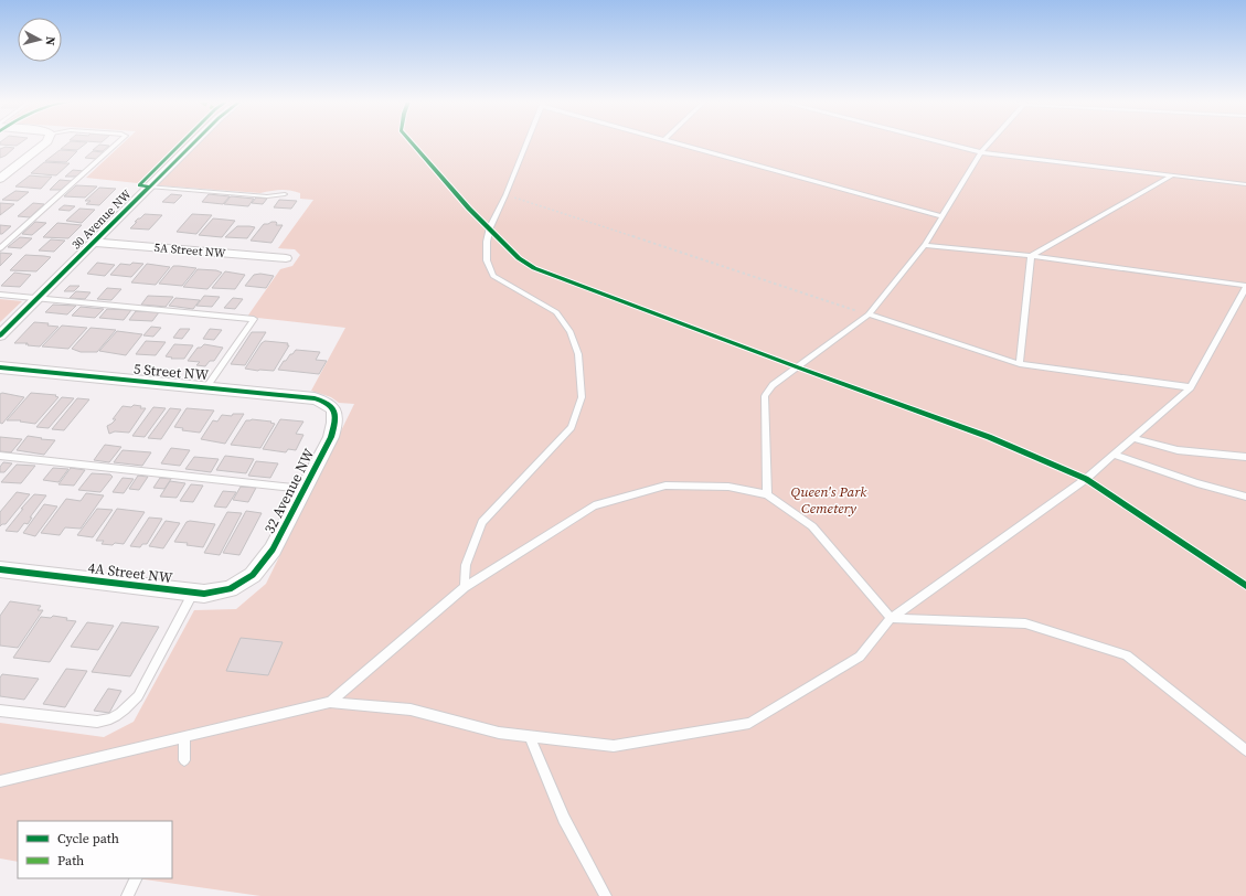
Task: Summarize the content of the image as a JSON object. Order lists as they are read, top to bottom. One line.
{"streets":{"street":["30 Avenue NW","5A Street NW","5 Street NW","32 Avenue NW","4A Street NW"]},"crossings":[["30 Avenue NW","5A Street NW"],["5 Street NW","32 Avenue NW"],["32 Avenue NW","4A Street NW"]],"parks":["Queen's Park Cemetery"],"legend":["Cycle path","Path"],"north":"right"}
